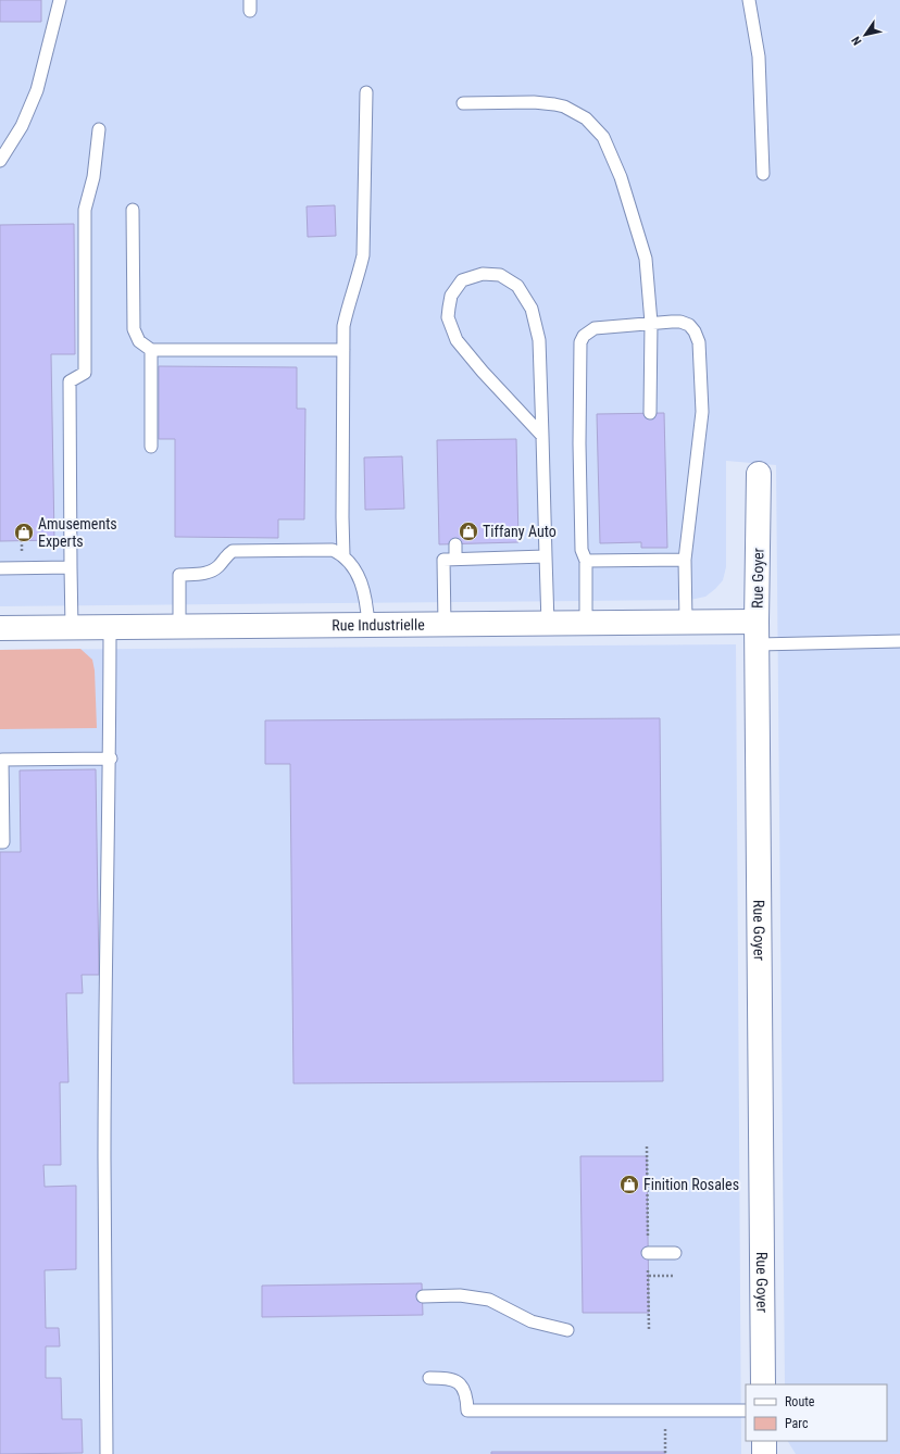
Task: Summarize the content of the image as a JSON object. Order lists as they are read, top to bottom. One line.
{"streets":{"street":["Rue Goyer","Rue Industrielle"]},"crossings":[["Rue Goyer","Rue Industrielle"]],"places":{"shop":["Tiffany Auto","Amusements Experts","Finition Rosales"]},"legend":["Route","Parc"],"north":"bottom left"}
